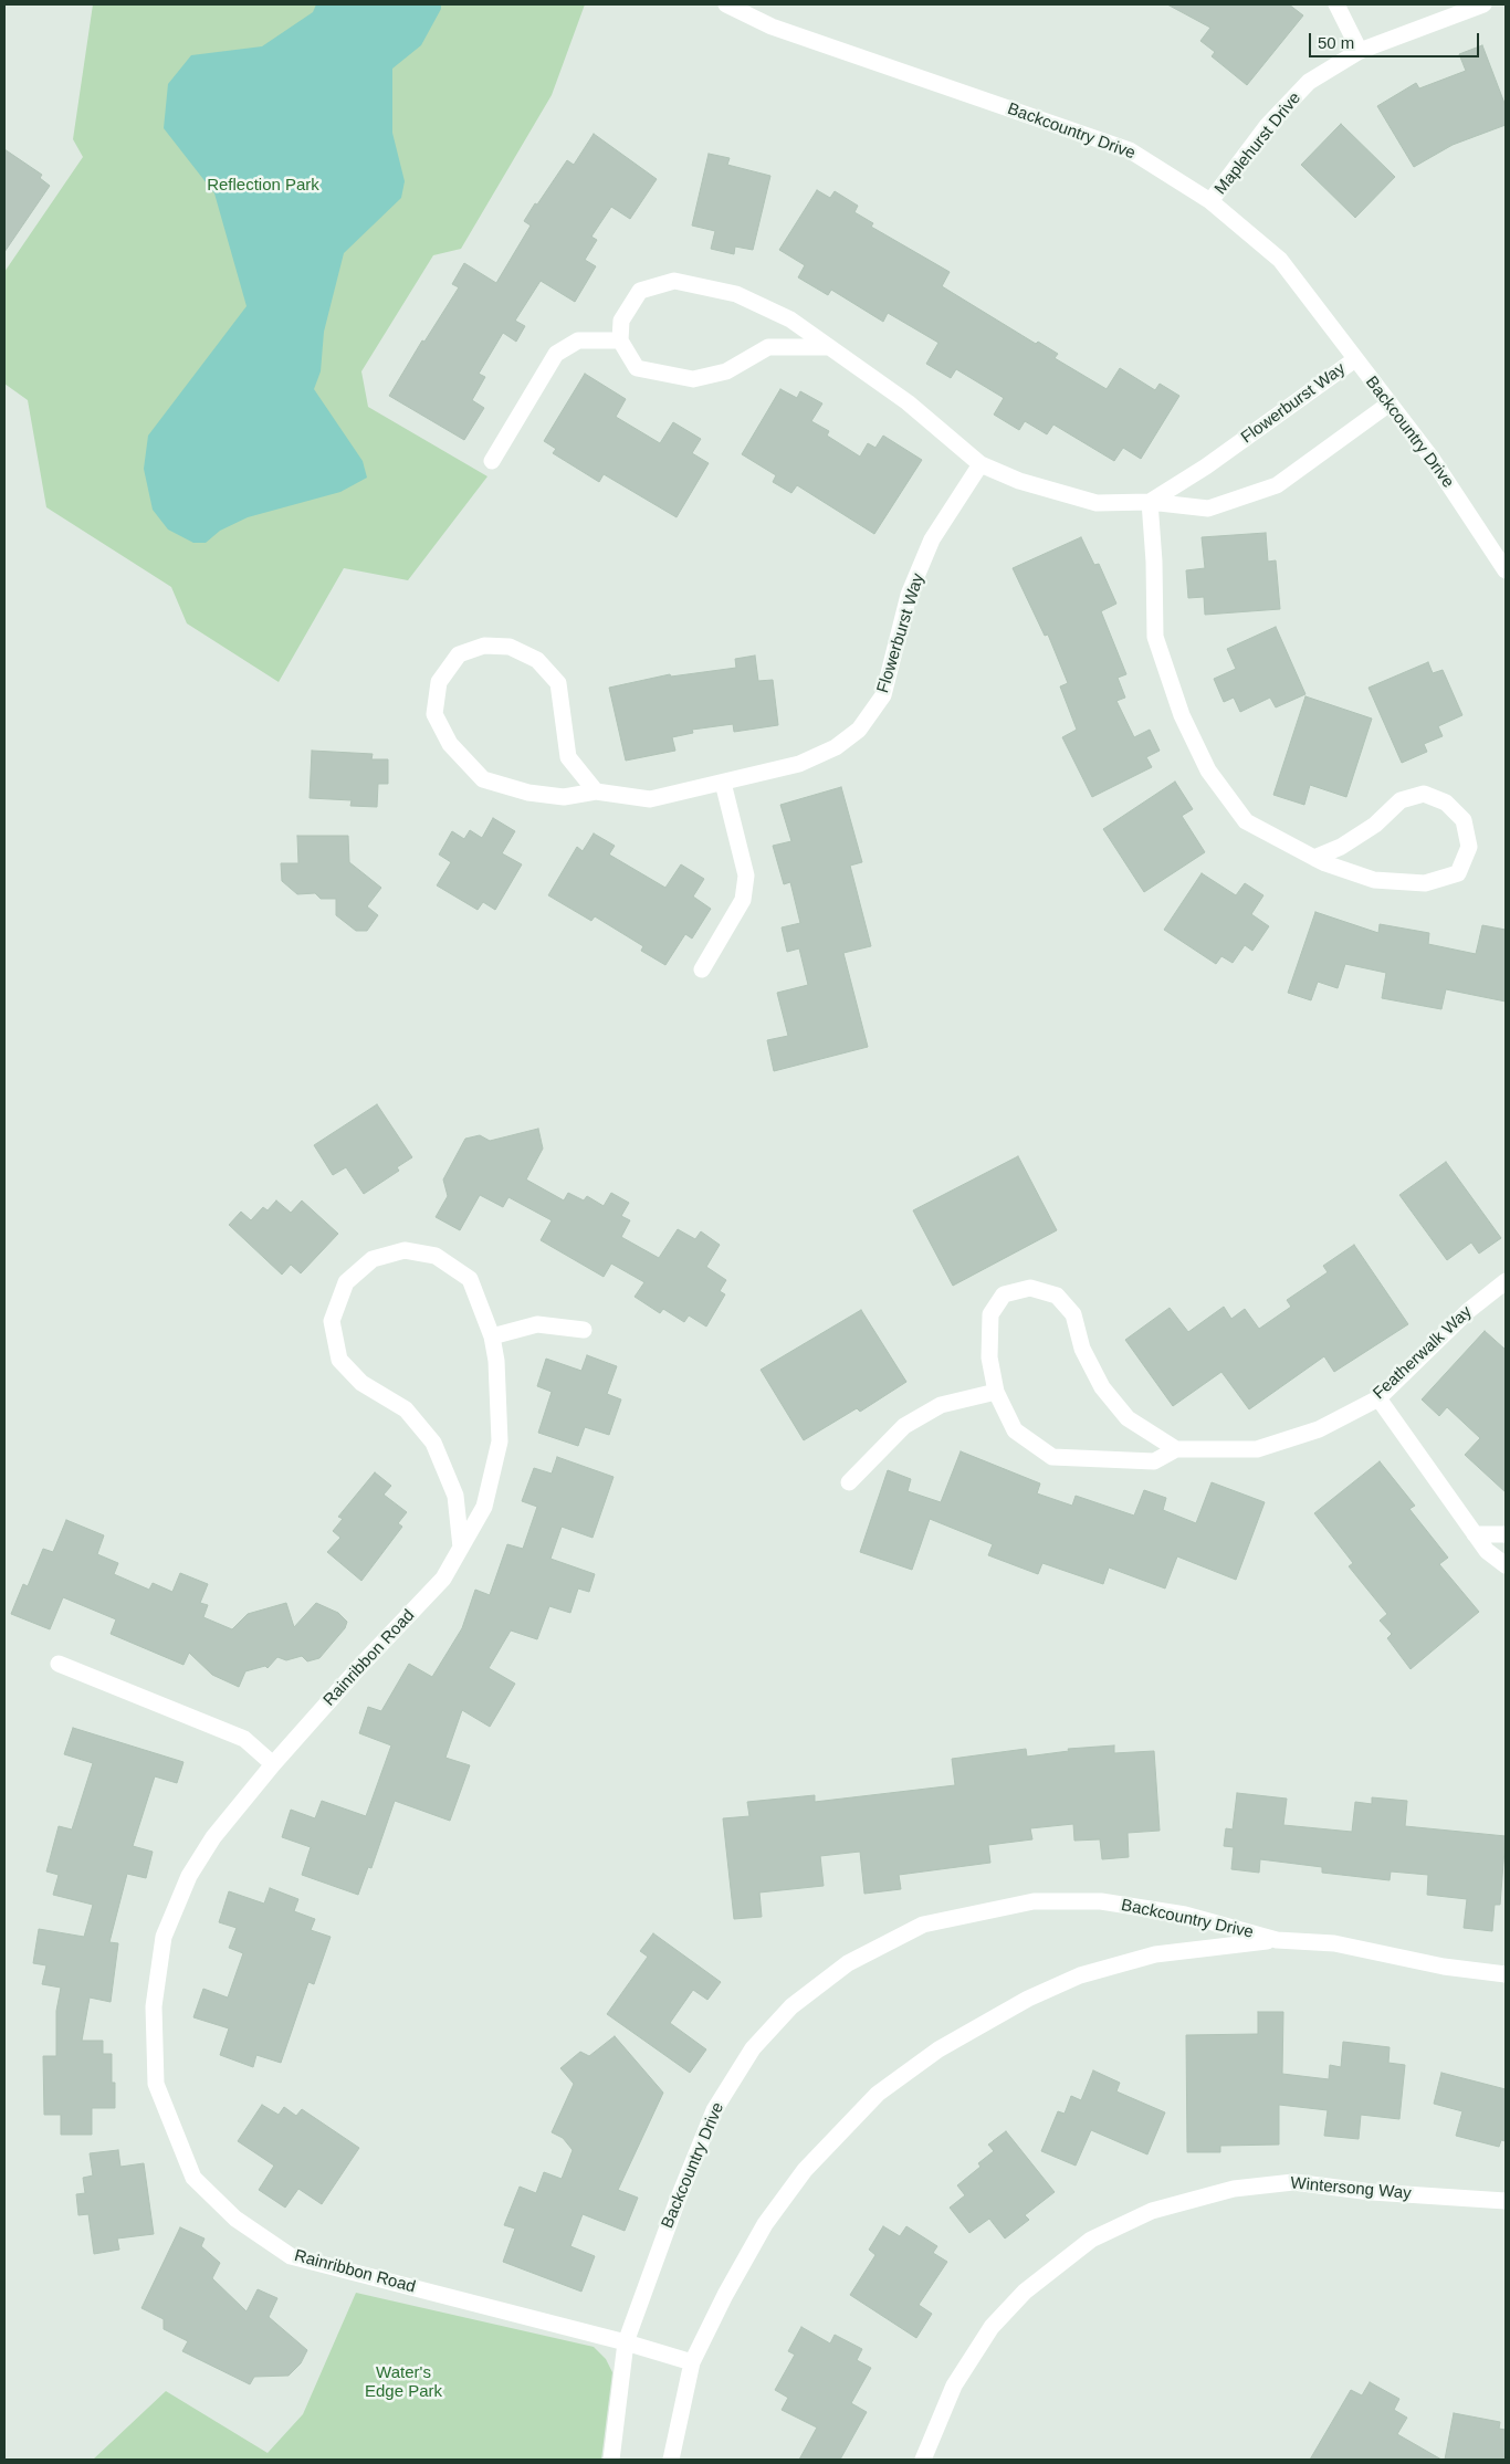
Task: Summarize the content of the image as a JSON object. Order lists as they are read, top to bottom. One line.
{"streets":{"street":["Backcountry Drive","Maplehurst Drive","Flowerburst Way","Featherwalk Way","Rainribbon Road","Wintersong Way"]},"crossings":[["Backcountry Drive","Maplehurst Drive"],["Backcountry Drive","Flowerburst Way"],["Backcountry Drive","Rainribbon Road"]],"parks":["Reflection Park","Water's Edge Park"],"scale_bar":"50 m"}
